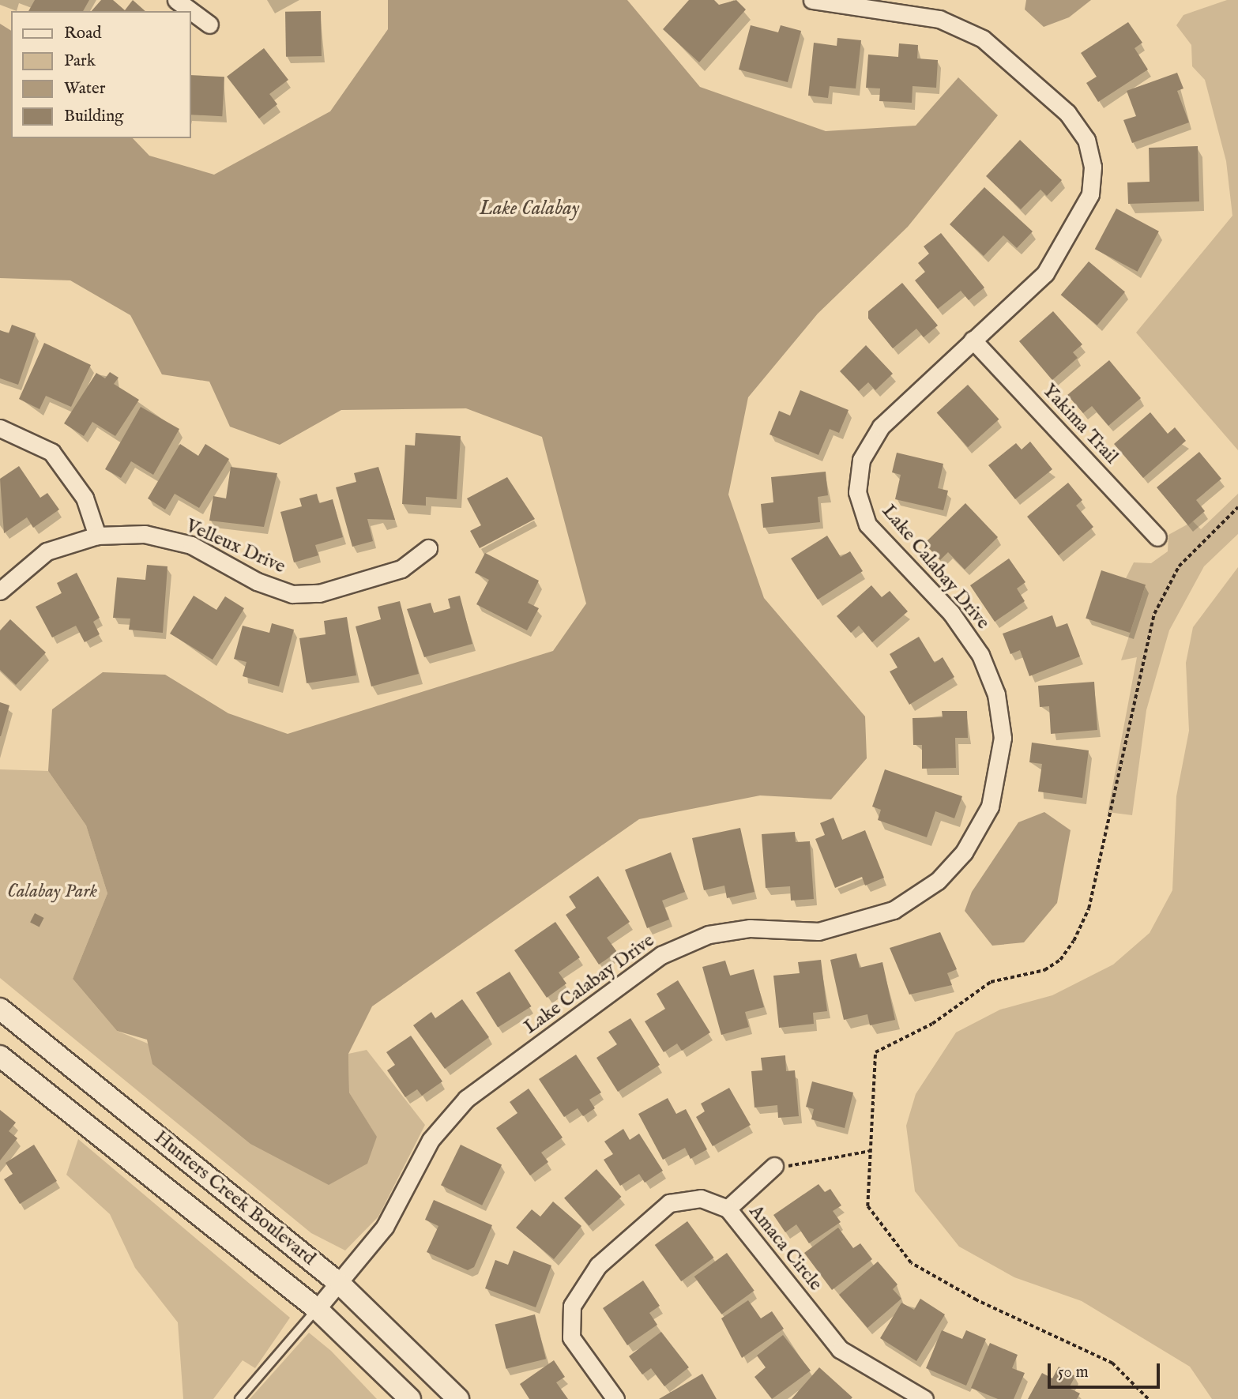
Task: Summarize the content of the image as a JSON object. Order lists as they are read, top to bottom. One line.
{"streets":{"street":["Yakima Trail","Velleux Drive","Lake Calabay Drive","Hunters Creek Boulevard","Amaca Circle"]},"crossings":[["Yakima Trail","Lake Calabay Drive"],["Lake Calabay Drive","Hunters Creek Boulevard"]],"water":["Lake Calabay"],"parks":["Calabay Park"],"legend":["Road","Park","Water","Building"],"scale_bar":"50 m"}
